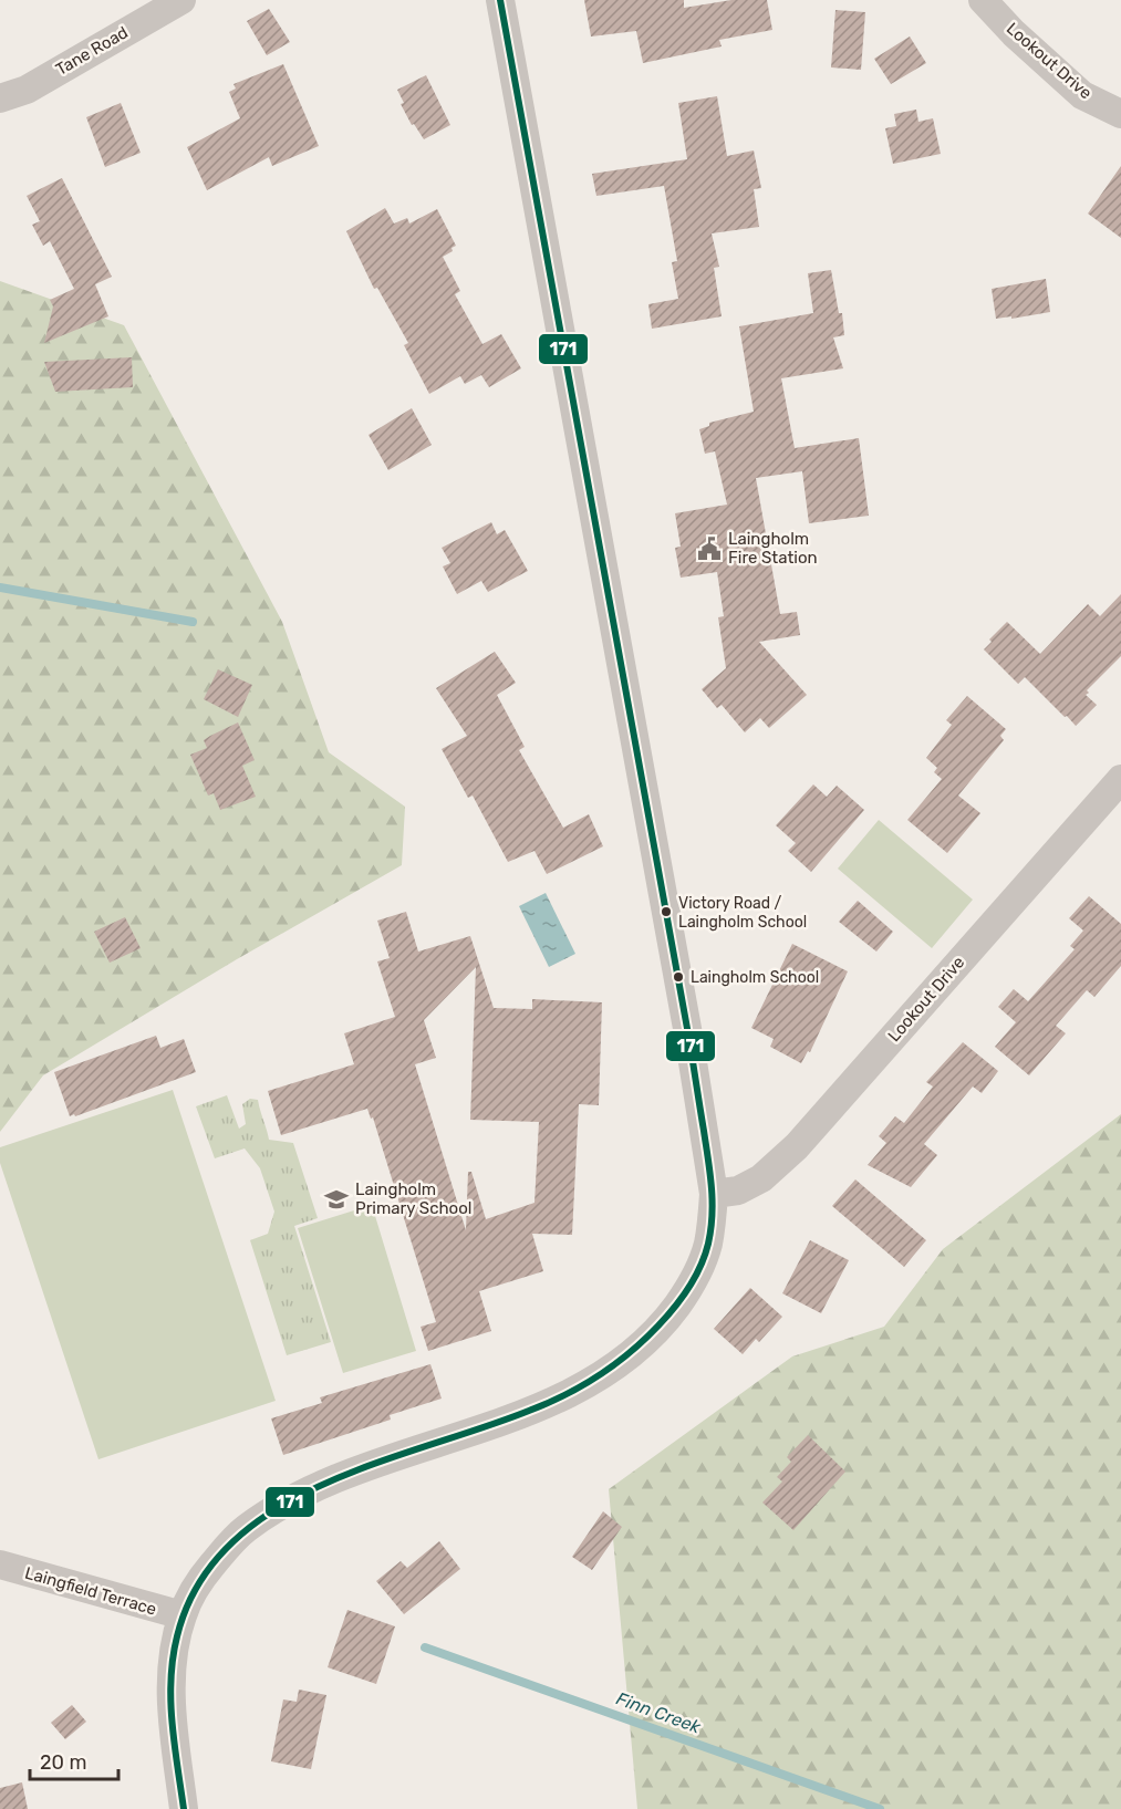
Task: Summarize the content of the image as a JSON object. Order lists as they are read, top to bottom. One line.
{"streets":{"street":["Tane Road","Lookout Drive","Laingfield Terrace"]},"water":["Finn Creek"],"places":{"public building":["Laingholm Fire Station"],"other":["Victory Road / Laingholm School","Laingholm School"],"school or university":["Laingholm Primary School"]},"lines":["transit line 171"],"scale_bar":"20 m"}
